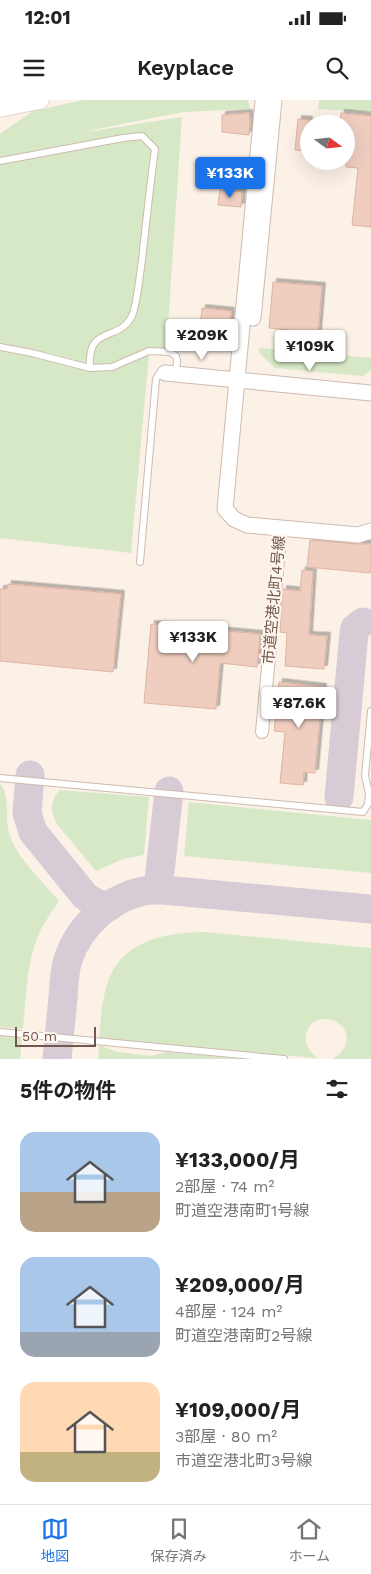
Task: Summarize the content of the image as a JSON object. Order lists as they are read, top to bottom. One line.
{"streets":{"street":["市道空港北町4号線"]},"scale_bar":"50 m","north":"right","page":{"status":"12:01","header":"Keyplace","price":["¥133K","¥209K","¥109K","¥133K","¥87.6K"],"scale":"50 m","heading":"5件の物件","list":[{"name":"¥133,000/月","note":"2部屋 · 74 m² · 町道空港南町1号線"},{"name":"¥209,000/月","note":"4部屋 · 124 m² · 町道空港南町2号線"},{"name":"¥109,000/月","note":"3部屋 · 80 m² · 市道空港北町3号線"}],"tabs":["地図","保存済み","ホーム"]}}
